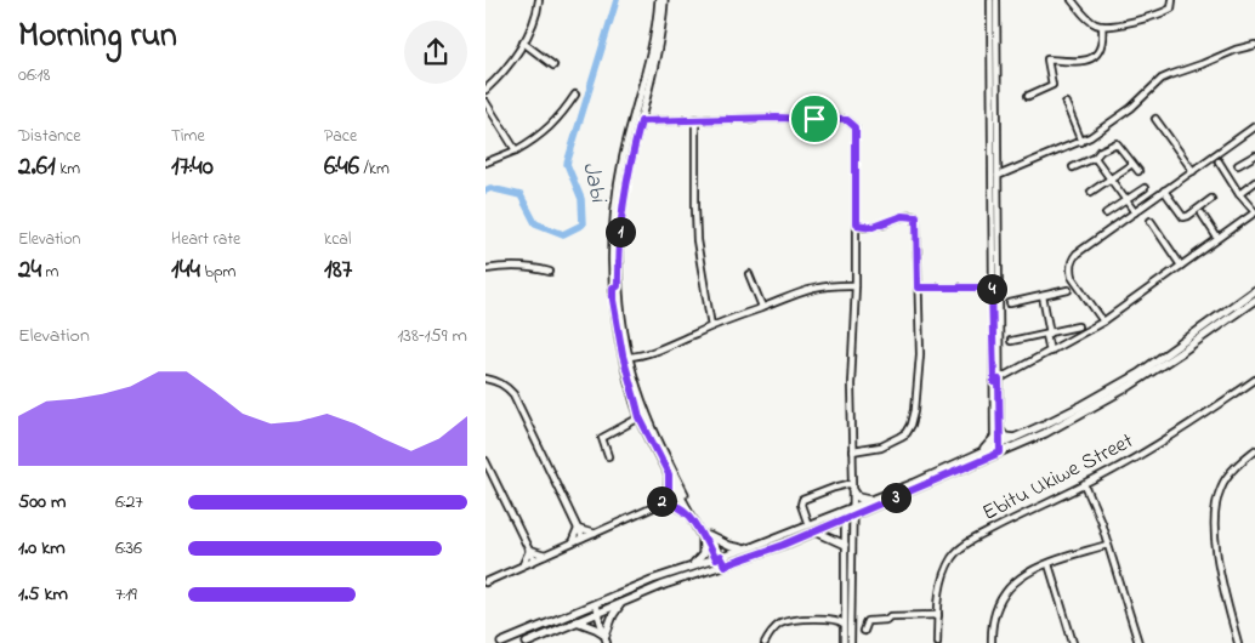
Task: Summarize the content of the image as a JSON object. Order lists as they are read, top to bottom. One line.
{"streets":{"street":["Ebitu Ukiwe Street"]},"water":["Jabi"],"page":{"heading":["Morning run","06:18"],"stats":[["Distance","2.61 km"],["Time","17:40"],["Pace","6:46 /km"],["Elevation","24 m"],["Heart rate","144 bpm"],["kcal","187"]],"pins":["1","4","3","2"],"chart":["Elevation","138–159 m"],"list":[{"name":"500 m","note":"6:27"},{"name":"1.0 km","note":"6:36"},{"name":"1.5 km","note":"7:19"}]}}
